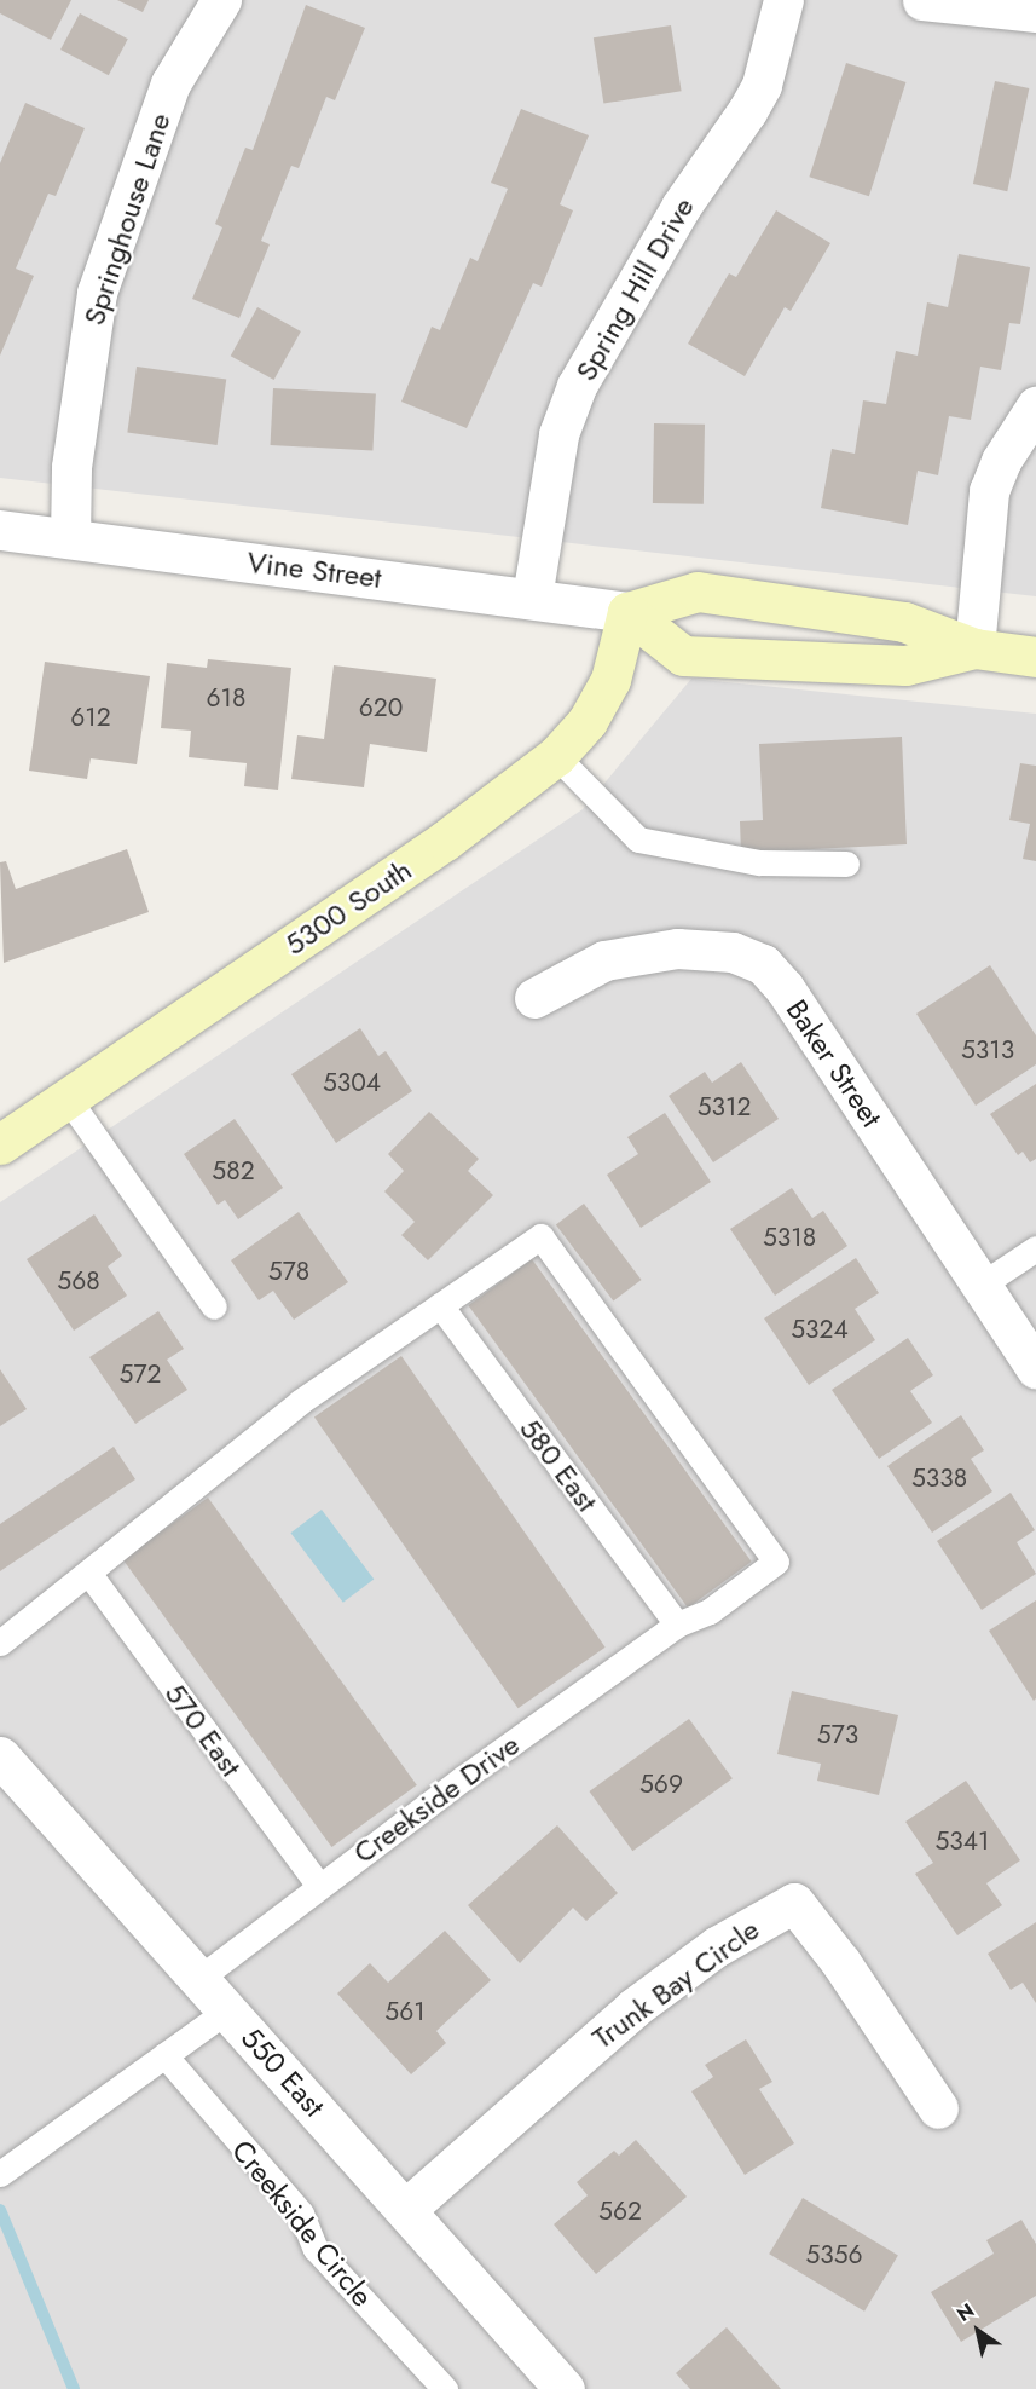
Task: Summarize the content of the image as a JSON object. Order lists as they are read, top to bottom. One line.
{"streets":{"main road":["Vine Street","5300 South"],"street":["Springhouse Lane","Spring Hill Drive","Baker Street","Trunk Bay Circle","550 East"],"lane":["580 East","570 East","Creekside Drive","Creekside Circle"]},"crossings":[["Springhouse Lane","Vine Street"],["Spring Hill Drive","Vine Street"],["Vine Street","5300 South"],["580 East","Creekside Drive"],["570 East","Creekside Drive"],["Creekside Drive","550 East"],["Trunk Bay Circle","550 East"]],"house_numbers":["618","620","612","5313","5304","5312","582","5318","578","568","5324","572","5338","573","569","5341","561","562","5356"],"north":"top left"}
